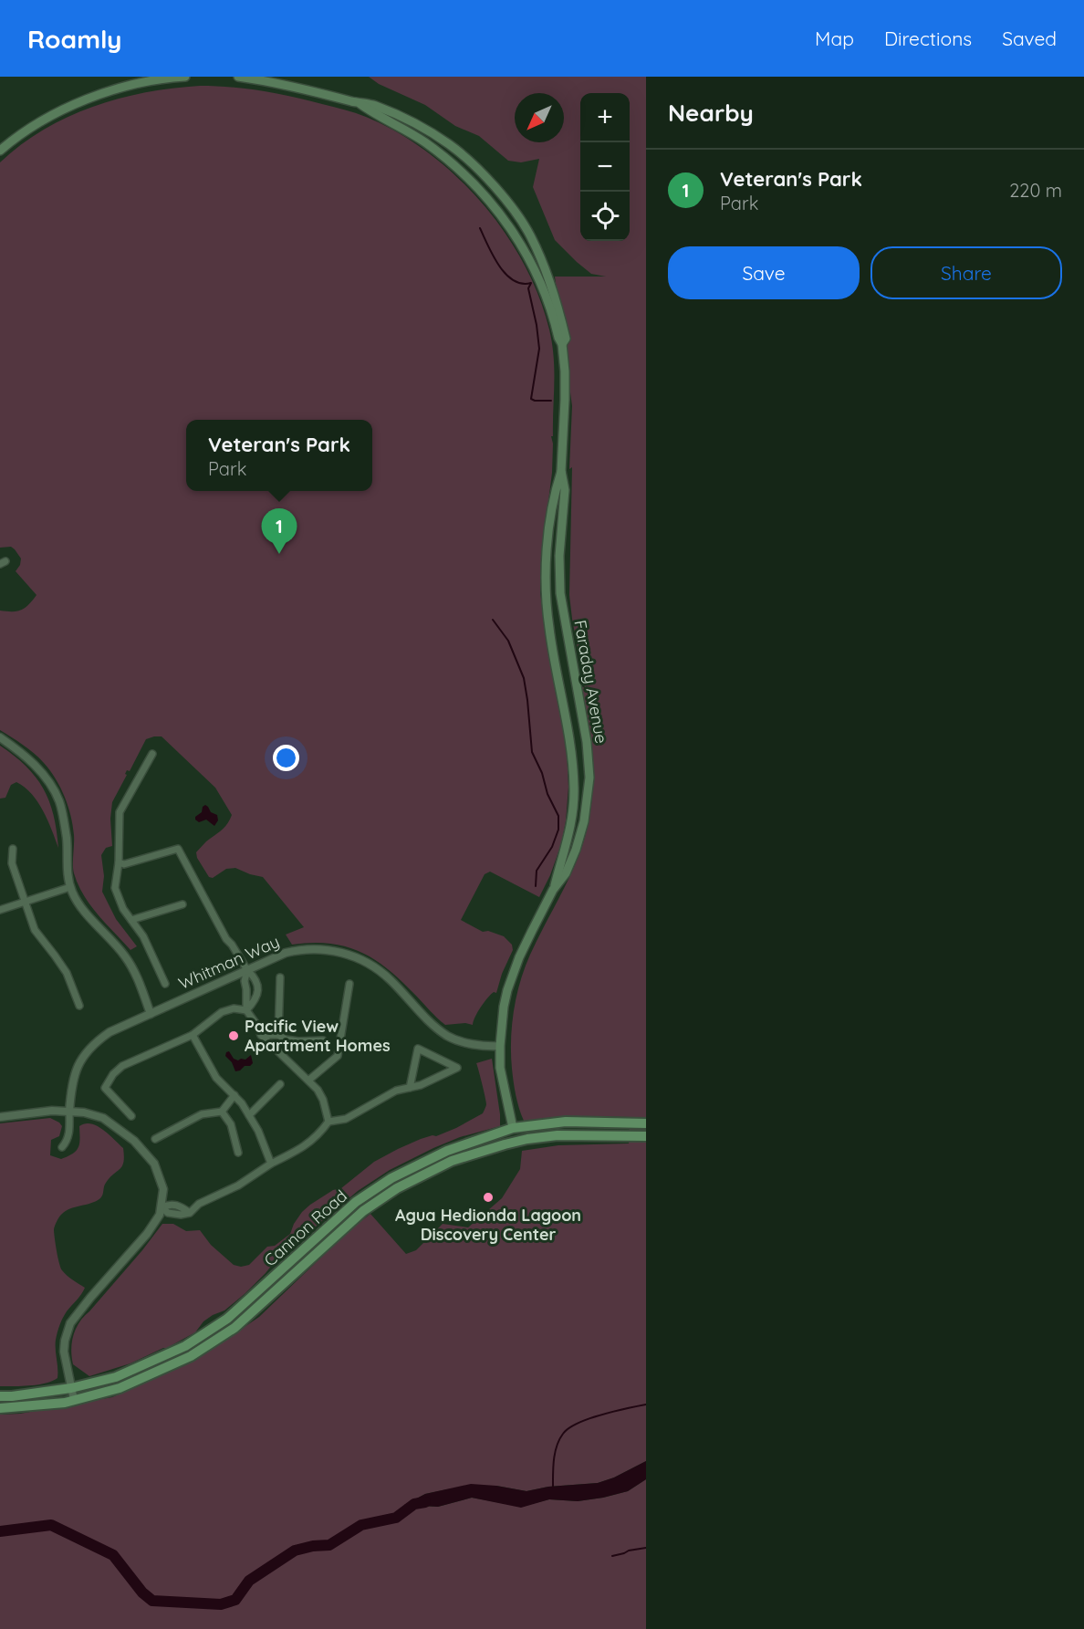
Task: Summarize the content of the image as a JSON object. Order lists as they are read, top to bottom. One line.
{"streets":{"main road":["Faraday Avenue","Cannon Road"],"street":["Whitman Way"]},"crossings":[["Faraday Avenue","Whitman Way"],["Faraday Avenue","Cannon Road"]],"places":["Pacific View Apartment Homes","Agua Hedionda Lagoon Discovery Center"],"north":"bottom left","page":{"header":"Roamly","nav":["Map","Directions","Saved"],"heading":"Nearby","map_buttons":["+","−"],"list":[{"mark":"1","name":"Veteran's Park","note":"Park","value":"220 m"}],"buttons":["Save","Share"],"popup":["Veteran's Park","Park"],"pins":"1"}}
